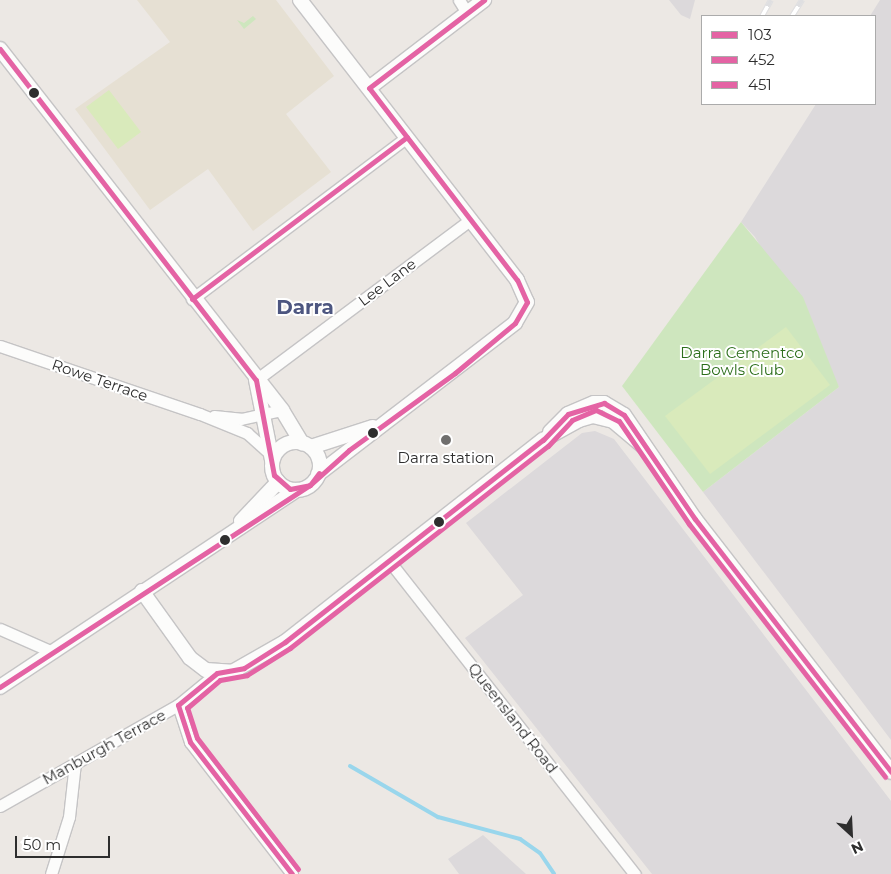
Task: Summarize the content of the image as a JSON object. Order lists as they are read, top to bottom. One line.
{"streets":{"street":["Lee Lane","Rowe Terrace","Queensland Road","Manburgh Terrace"]},"crossings":[["Queensland Road","Manburgh Terrace"]],"districts":["Darra"],"parks":["Darra Cementco Bowls Club"],"places":["Darra station"],"lines":["transit line 103","transit line 452","transit line 451"],"legend":["103","452","451"],"scale_bar":"50 m","north":"bottom right"}
